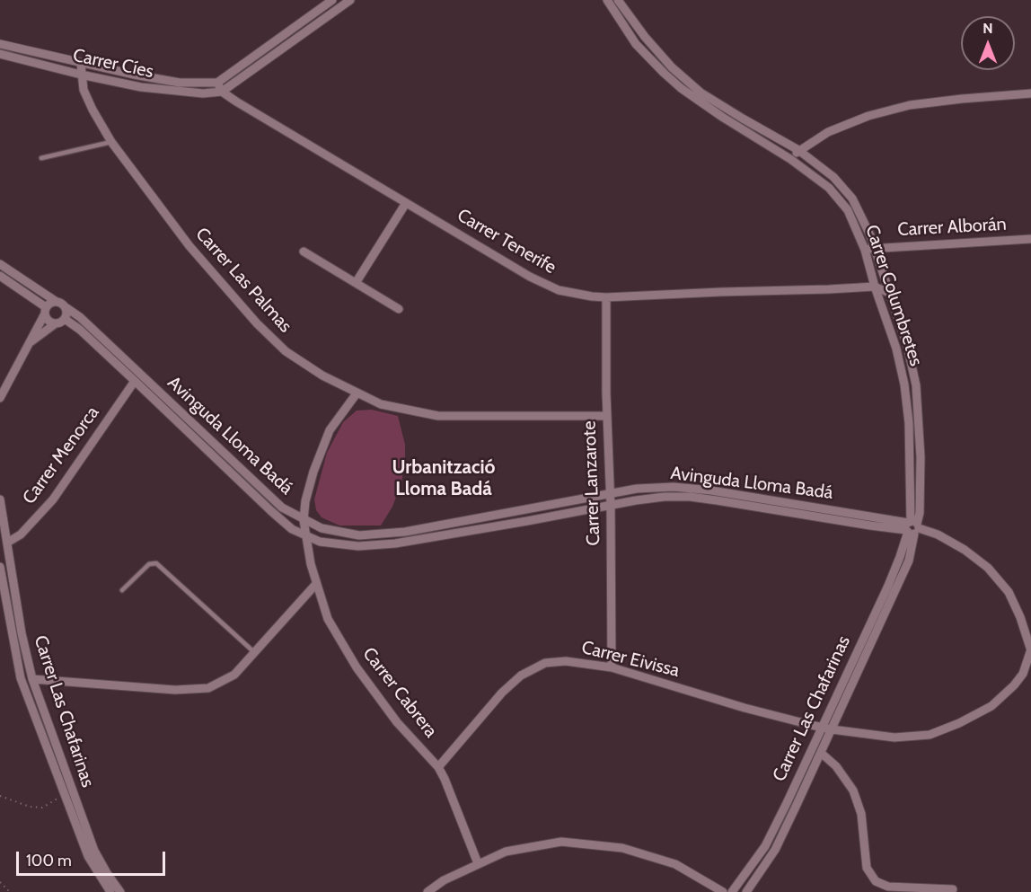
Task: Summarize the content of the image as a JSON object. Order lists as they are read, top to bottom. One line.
{"streets":{"street":["Carrer Cíes","Carrer Alborán","Carrer Tenerife","Carrer Las Palmas","Carrer Columbretes","Avinguda Lloma Badá","Carrer Menorca","Carrer Lanzarote","Carrer Eivissa","Carrer Cabrera","Carrer Las Chafarinas"]},"crossings":[["Carrer Cíes","Carrer Tenerife"],["Carrer Cíes","Carrer Las Palmas"],["Carrer Alborán","Carrer Columbretes"],["Carrer Tenerife","Carrer Columbretes"],["Carrer Tenerife","Carrer Lanzarote"],["Carrer Las Palmas","Carrer Lanzarote"],["Carrer Columbretes","Avinguda Lloma Badá"],["Carrer Columbretes","Carrer Las Chafarinas"],["Avinguda Lloma Badá","Carrer Menorca"],["Avinguda Lloma Badá","Carrer Lanzarote"],["Avinguda Lloma Badá","Carrer Cabrera"],["Avinguda Lloma Badá","Carrer Las Chafarinas"],["Carrer Menorca","Carrer Las Chafarinas"],["Carrer Lanzarote","Carrer Eivissa"],["Carrer Eivissa","Carrer Cabrera"],["Carrer Eivissa","Carrer Las Chafarinas"]],"districts":["Urbanització Lloma Badá"],"scale_bar":"100 m","north":"top"}
